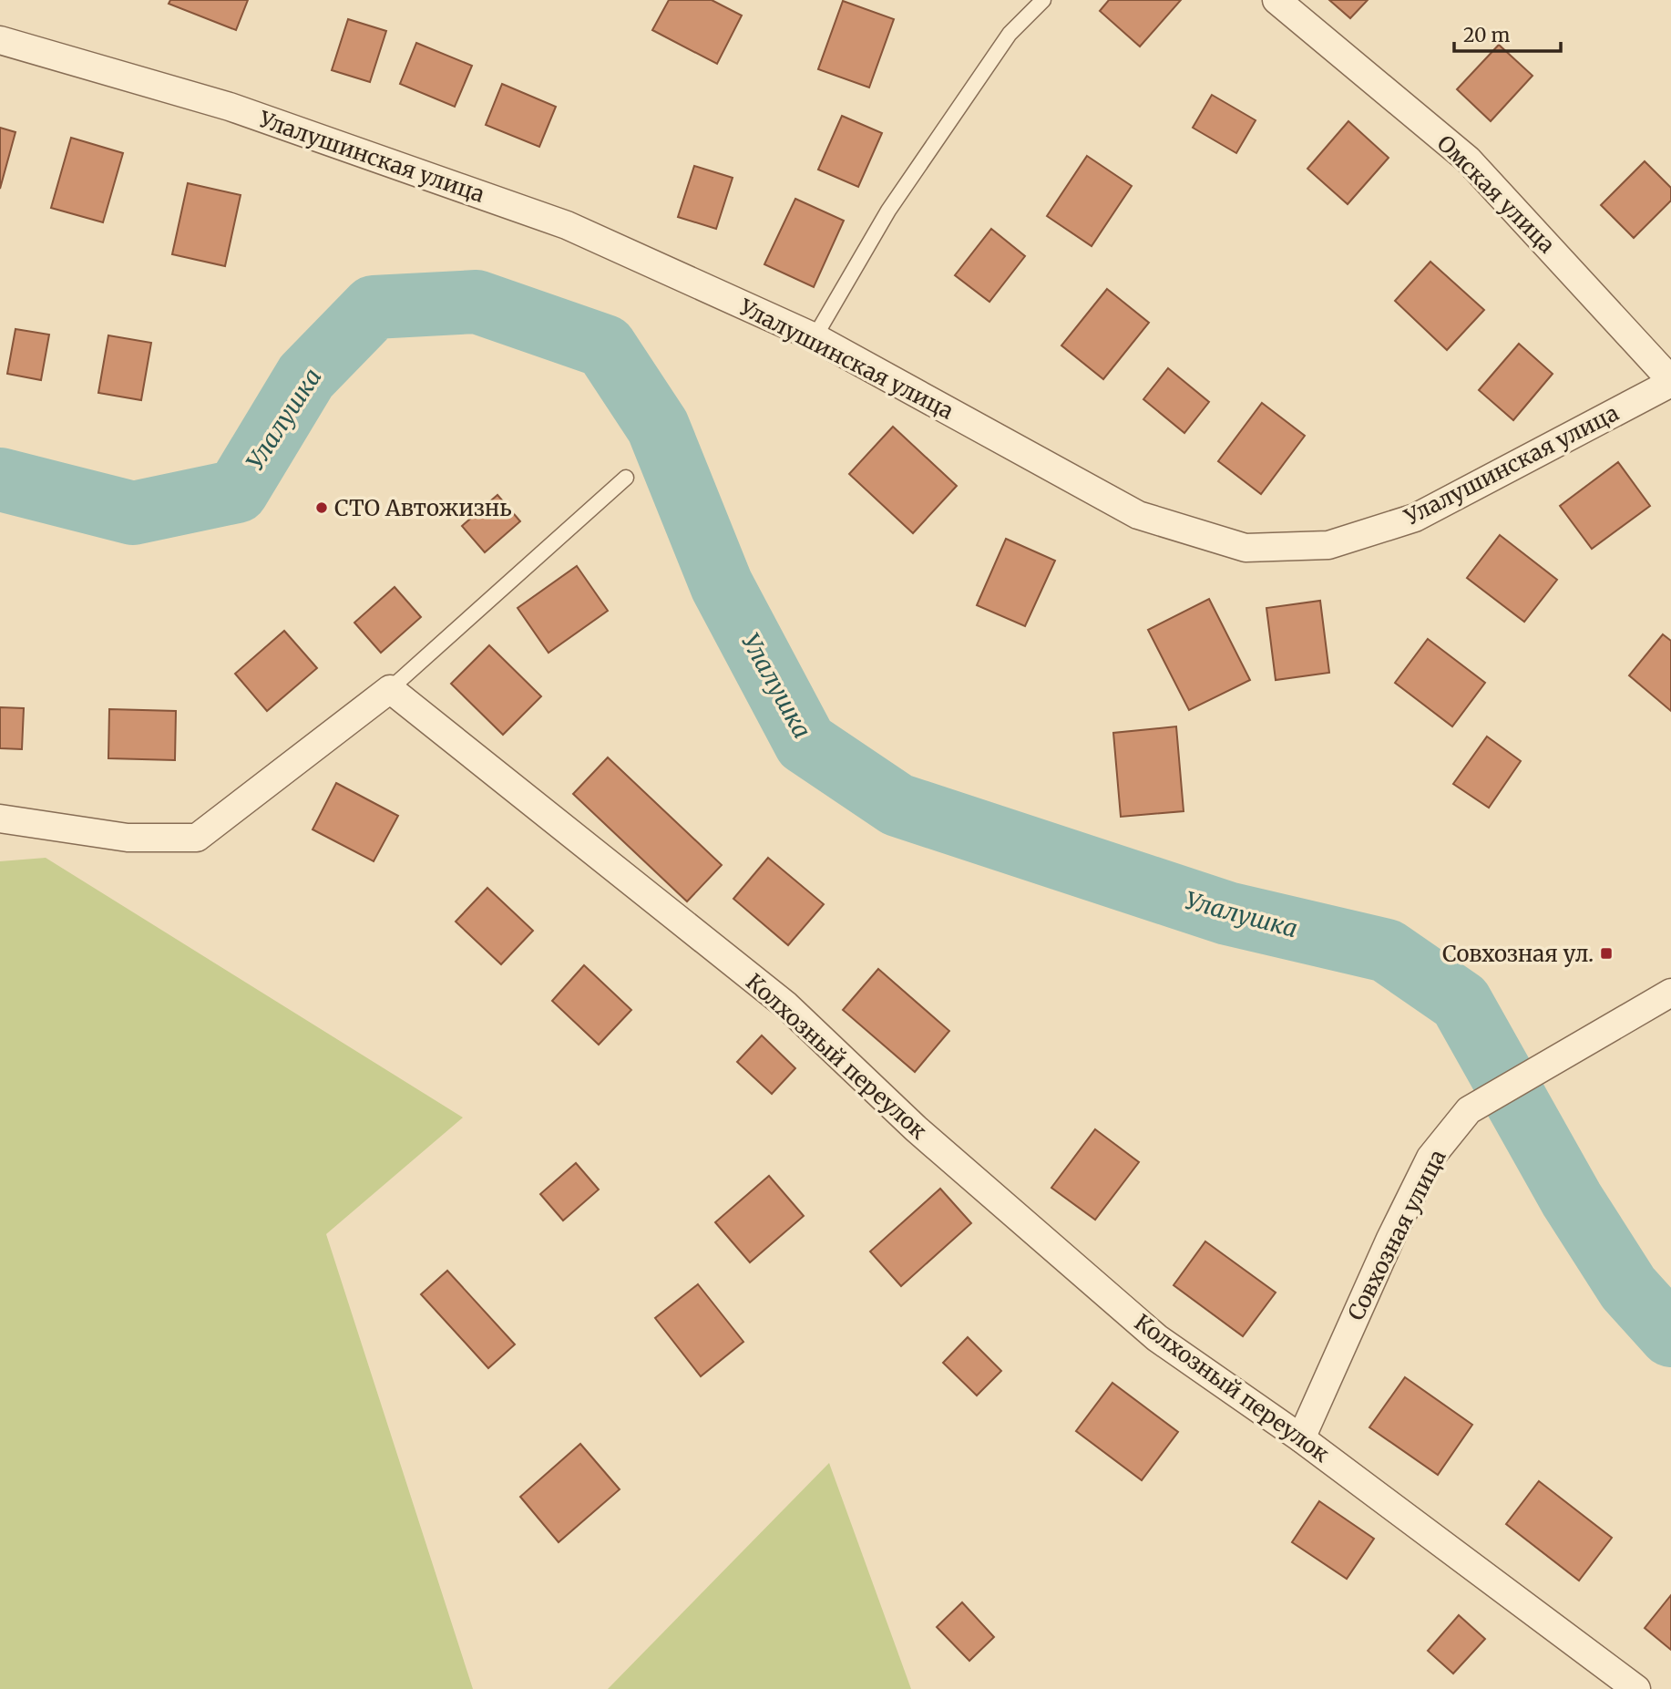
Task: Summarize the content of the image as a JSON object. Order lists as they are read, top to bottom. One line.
{"streets":{"street":["Улалушинская улица","Омская улица","Колхозный переулок","Совхозная улица"]},"crossings":[["Улалушинская улица","Омская улица"],["Колхозный переулок","Совхозная улица"]],"water":["Улалушка"],"places":{"other":["СТО Автожизнь"],"transit":["Совхозная ул."]},"scale_bar":"20 m"}
